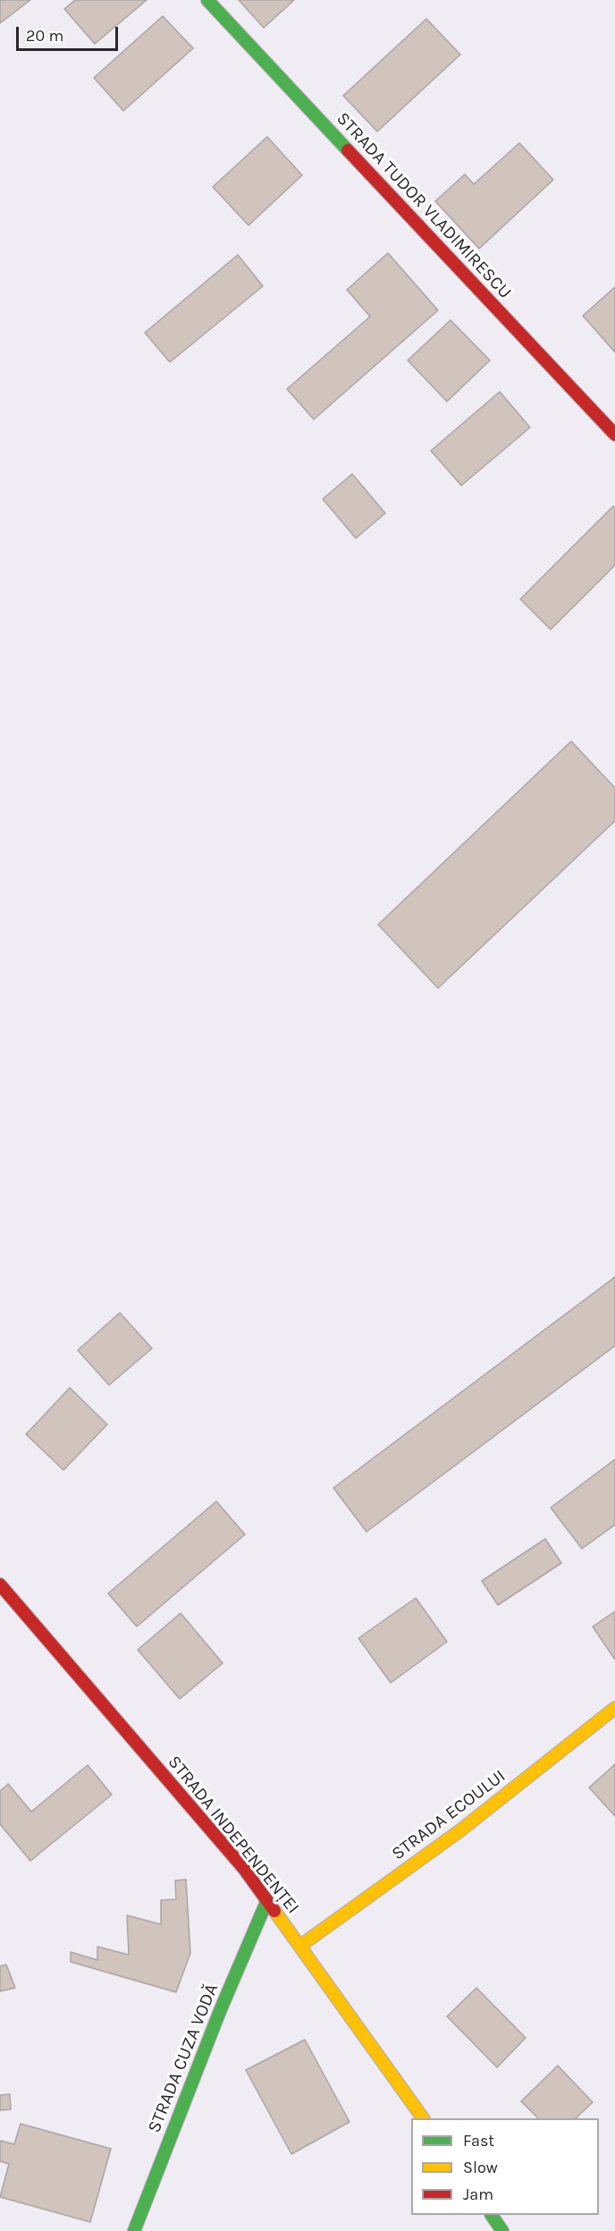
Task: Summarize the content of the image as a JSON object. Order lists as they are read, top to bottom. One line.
{"streets":{"street":["STRADA TUDOR VLADIMIRESCU","STRADA ECOULUI","STRADA INDEPENDENȚEI","STRADA CUZA VODĂ"]},"crossings":[["STRADA ECOULUI","STRADA INDEPENDENȚEI"],["STRADA INDEPENDENȚEI","STRADA CUZA VODĂ"]],"legend":["Fast","Slow","Jam"],"scale_bar":"20 m"}
